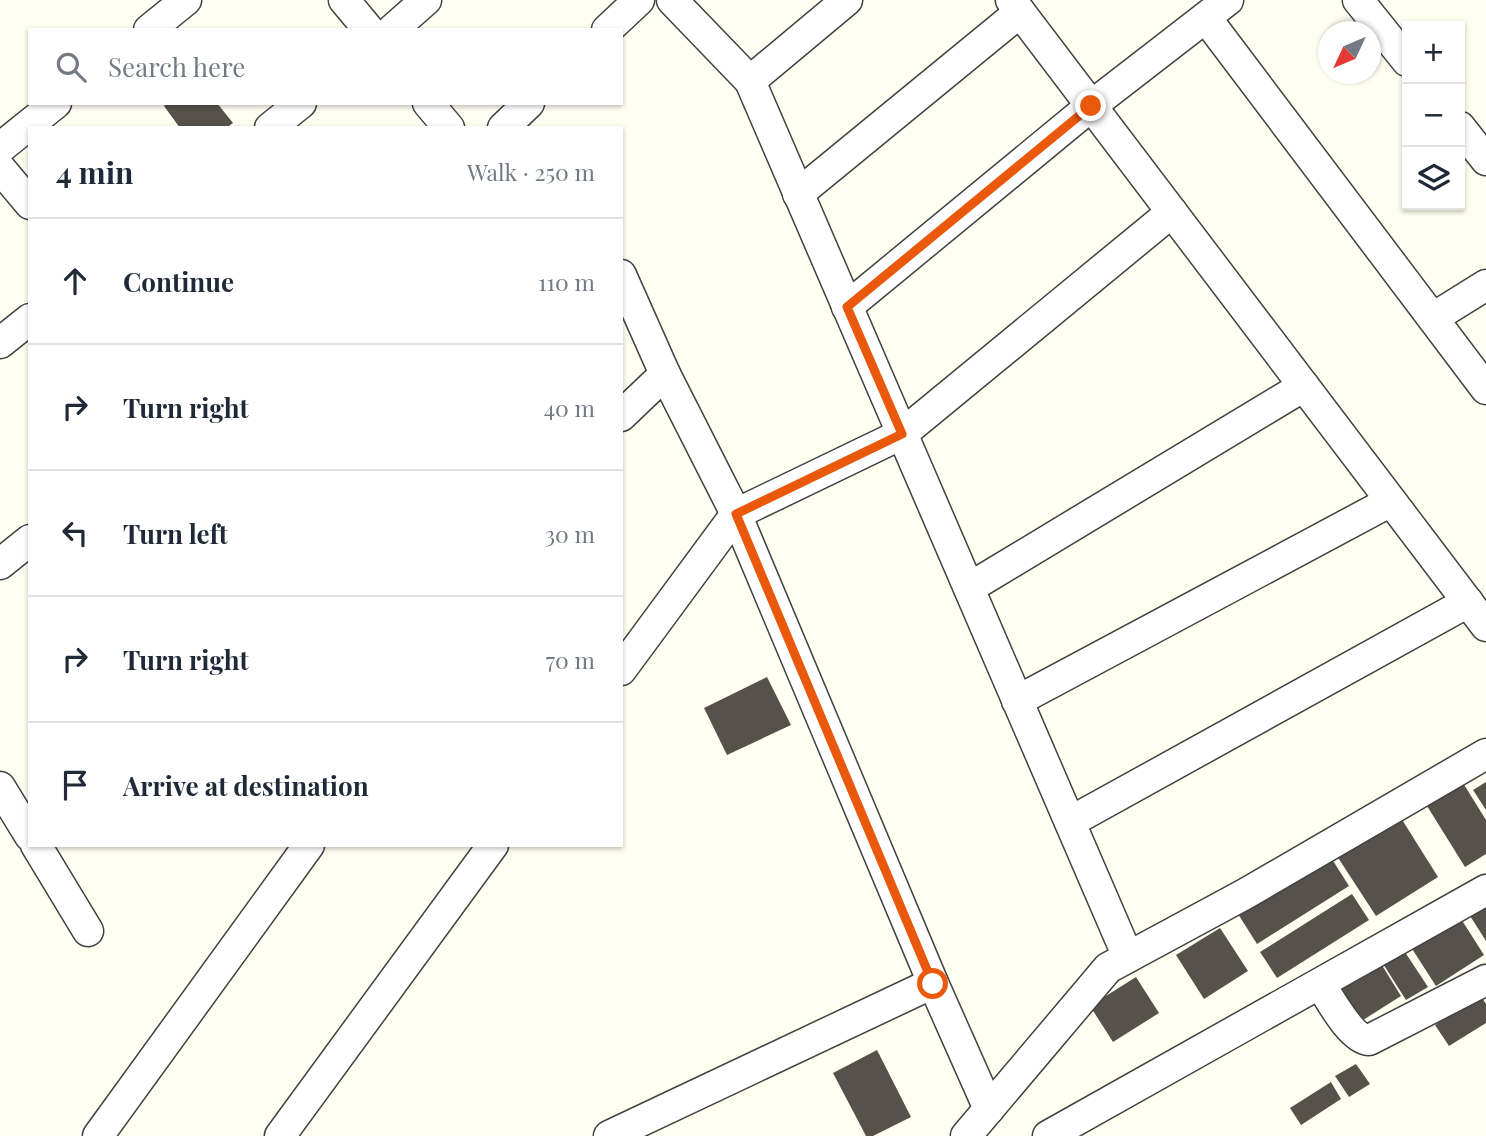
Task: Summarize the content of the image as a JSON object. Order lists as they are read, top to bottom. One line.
{"north":"bottom left","page":{"map_buttons":["+","−"],"search":"Search here","heading":["4 min","Walk · 250 m"],"list":[["Continue","110 m"],["Turn right","40 m"],["Turn left","30 m"],["Turn right","70 m"],"Arrive at destination"]}}
